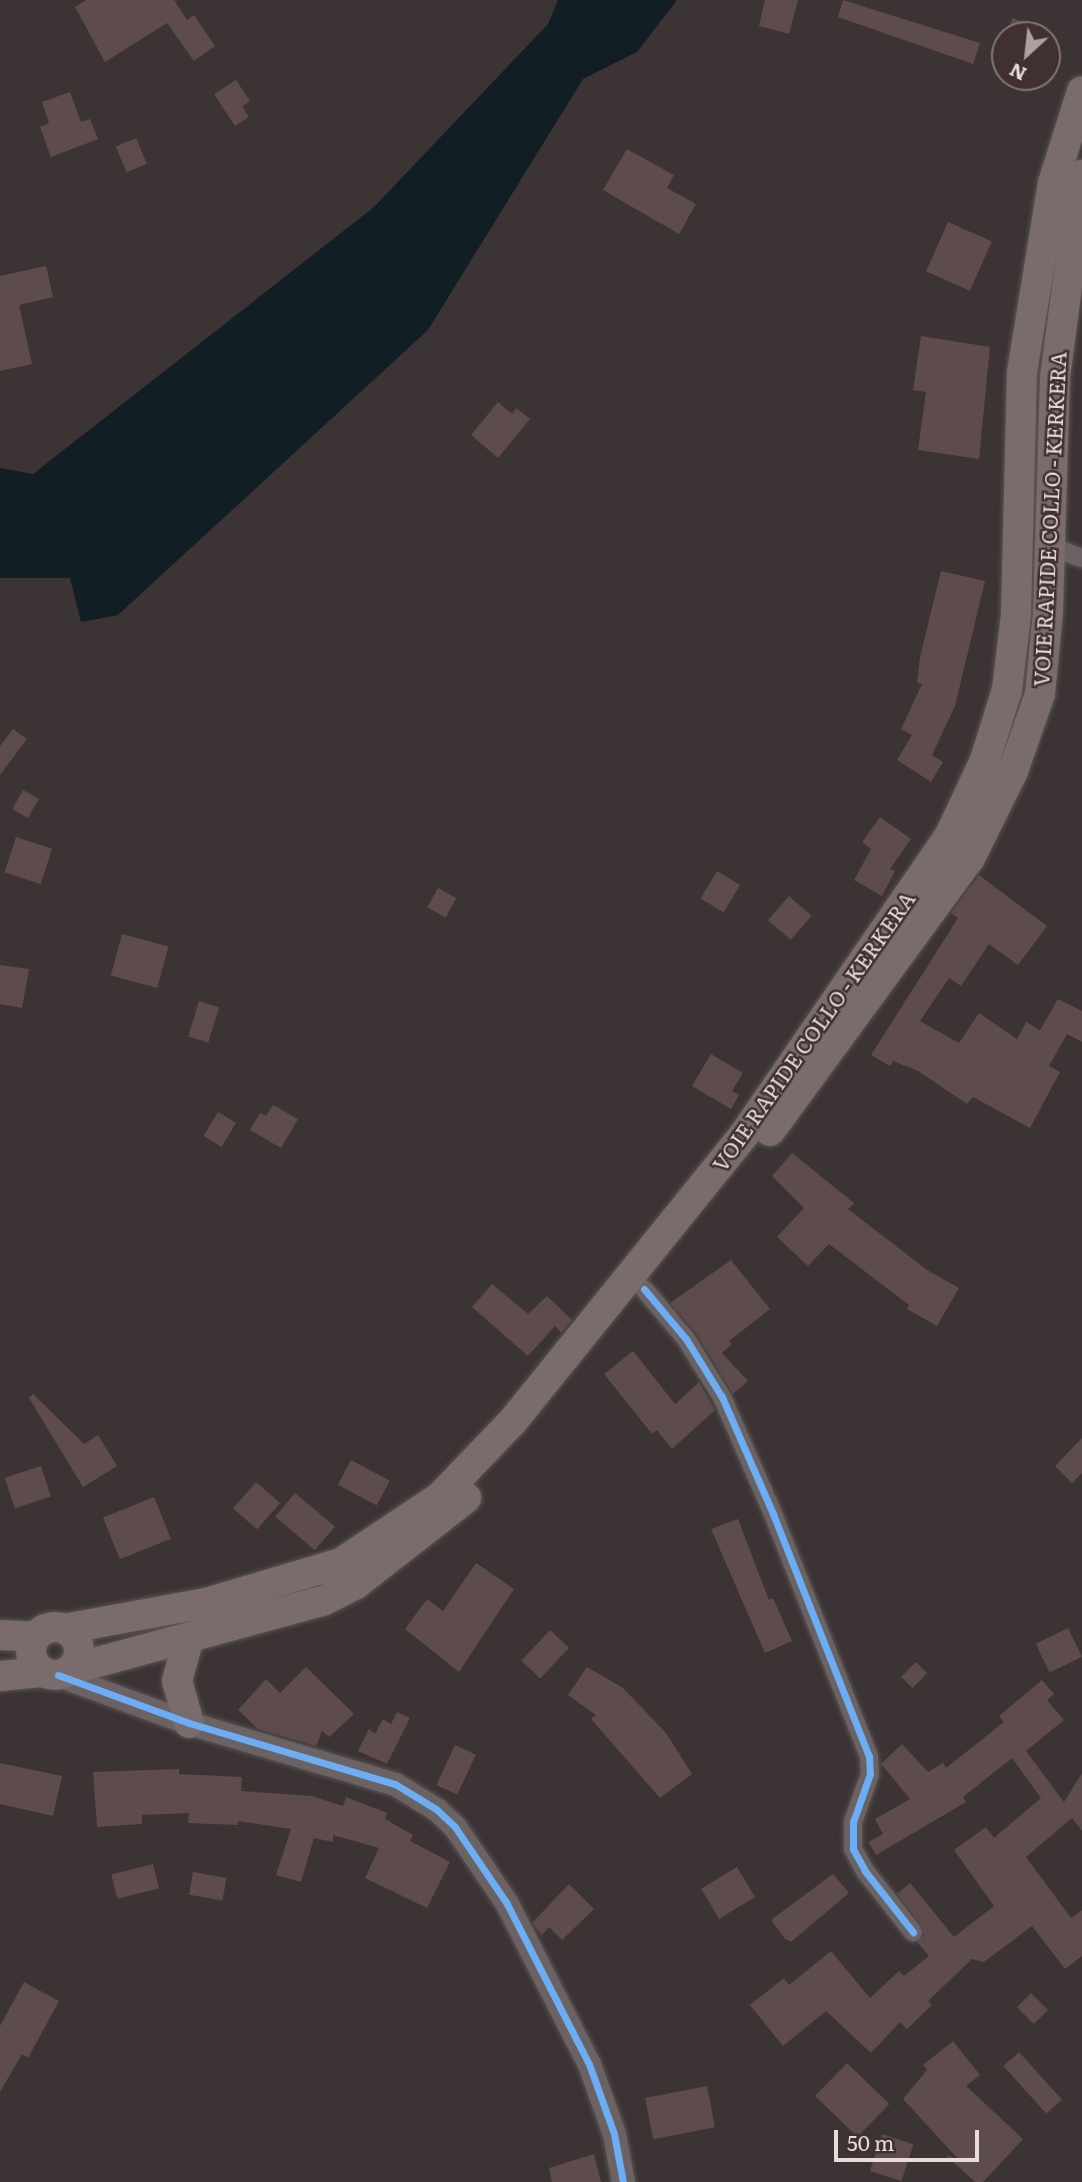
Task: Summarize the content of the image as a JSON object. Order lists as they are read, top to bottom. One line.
{"streets":{"highway":["VOIE RAPIDE COLLO - KERKERA"]},"scale_bar":"50 m","north":"bottom left"}
